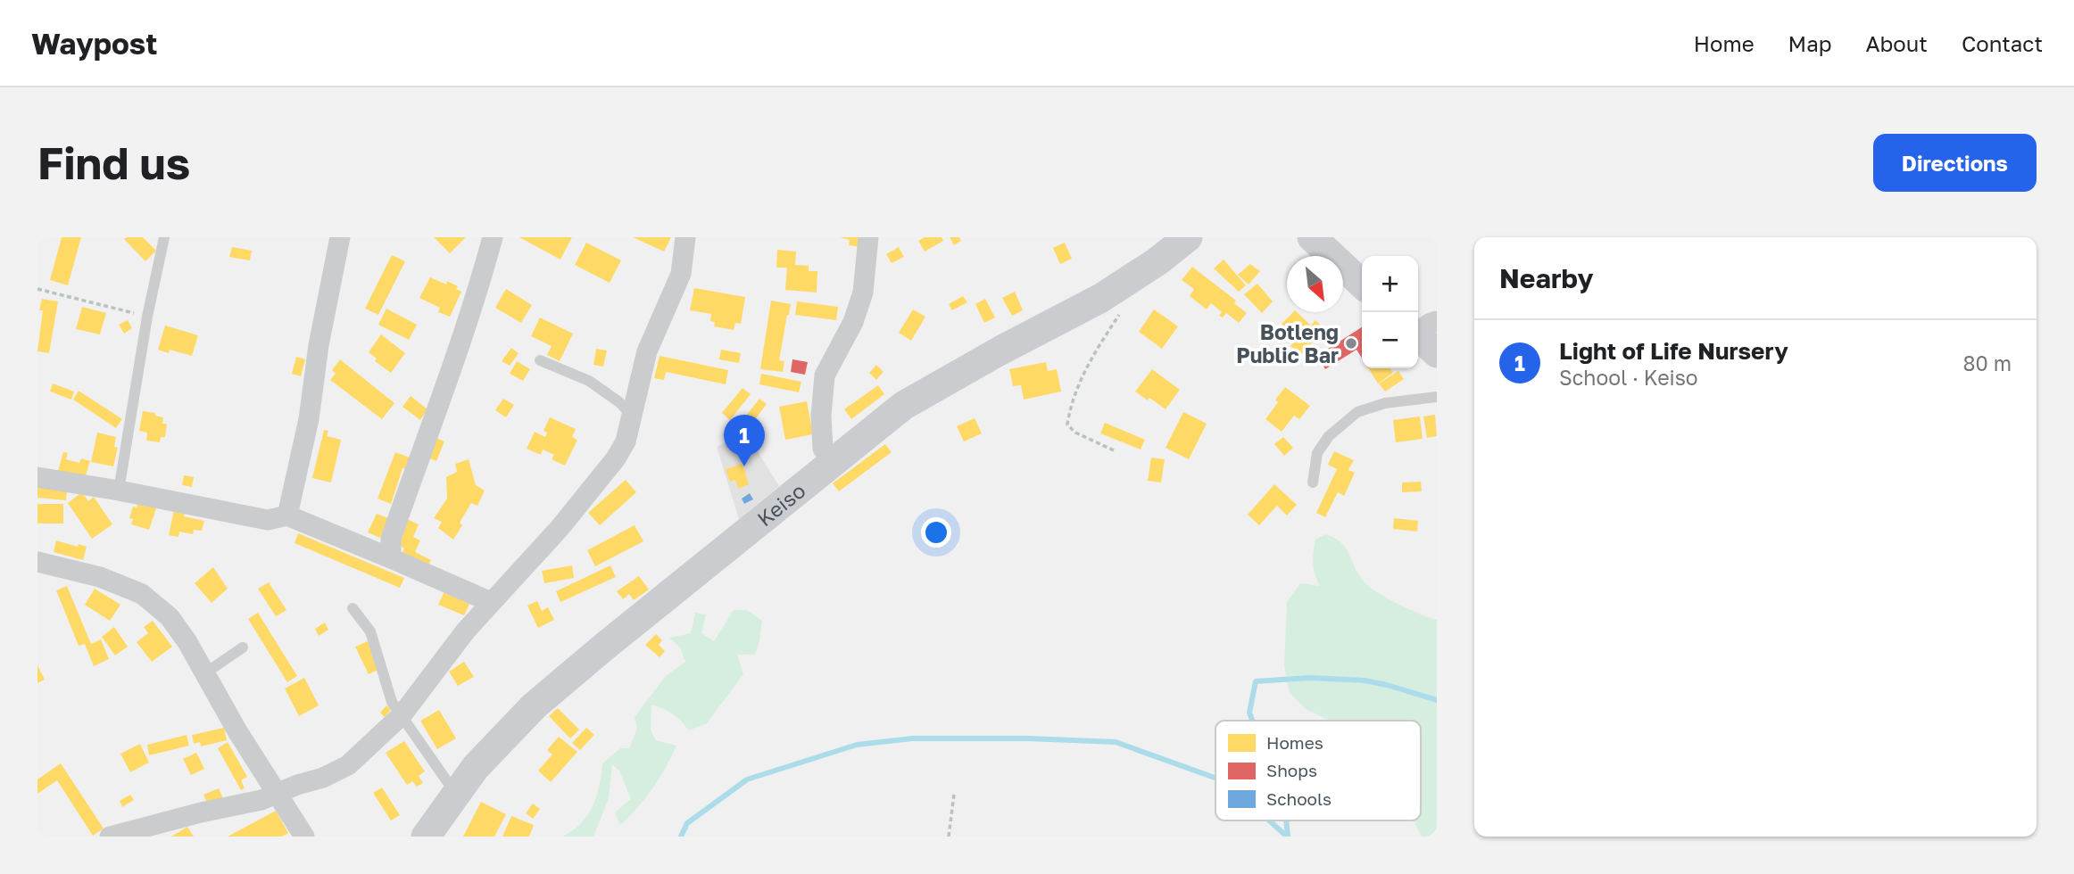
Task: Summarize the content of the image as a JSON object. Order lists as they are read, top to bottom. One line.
{"streets":{"street":["Keiso"]},"places":["Botleng Public Bar"],"legend":["Homes","Shops","Schools"],"north":"bottom right","page":{"header":"Waypost","nav":["Home","Map","About","Contact"],"buttons":"Directions","title":"Find us","heading":"Nearby","map_buttons":["+","−"],"list":[{"mark":"1","name":"Light of Life Nursery","note":"School · Keiso","value":"80 m"}],"pins":"1"}}
